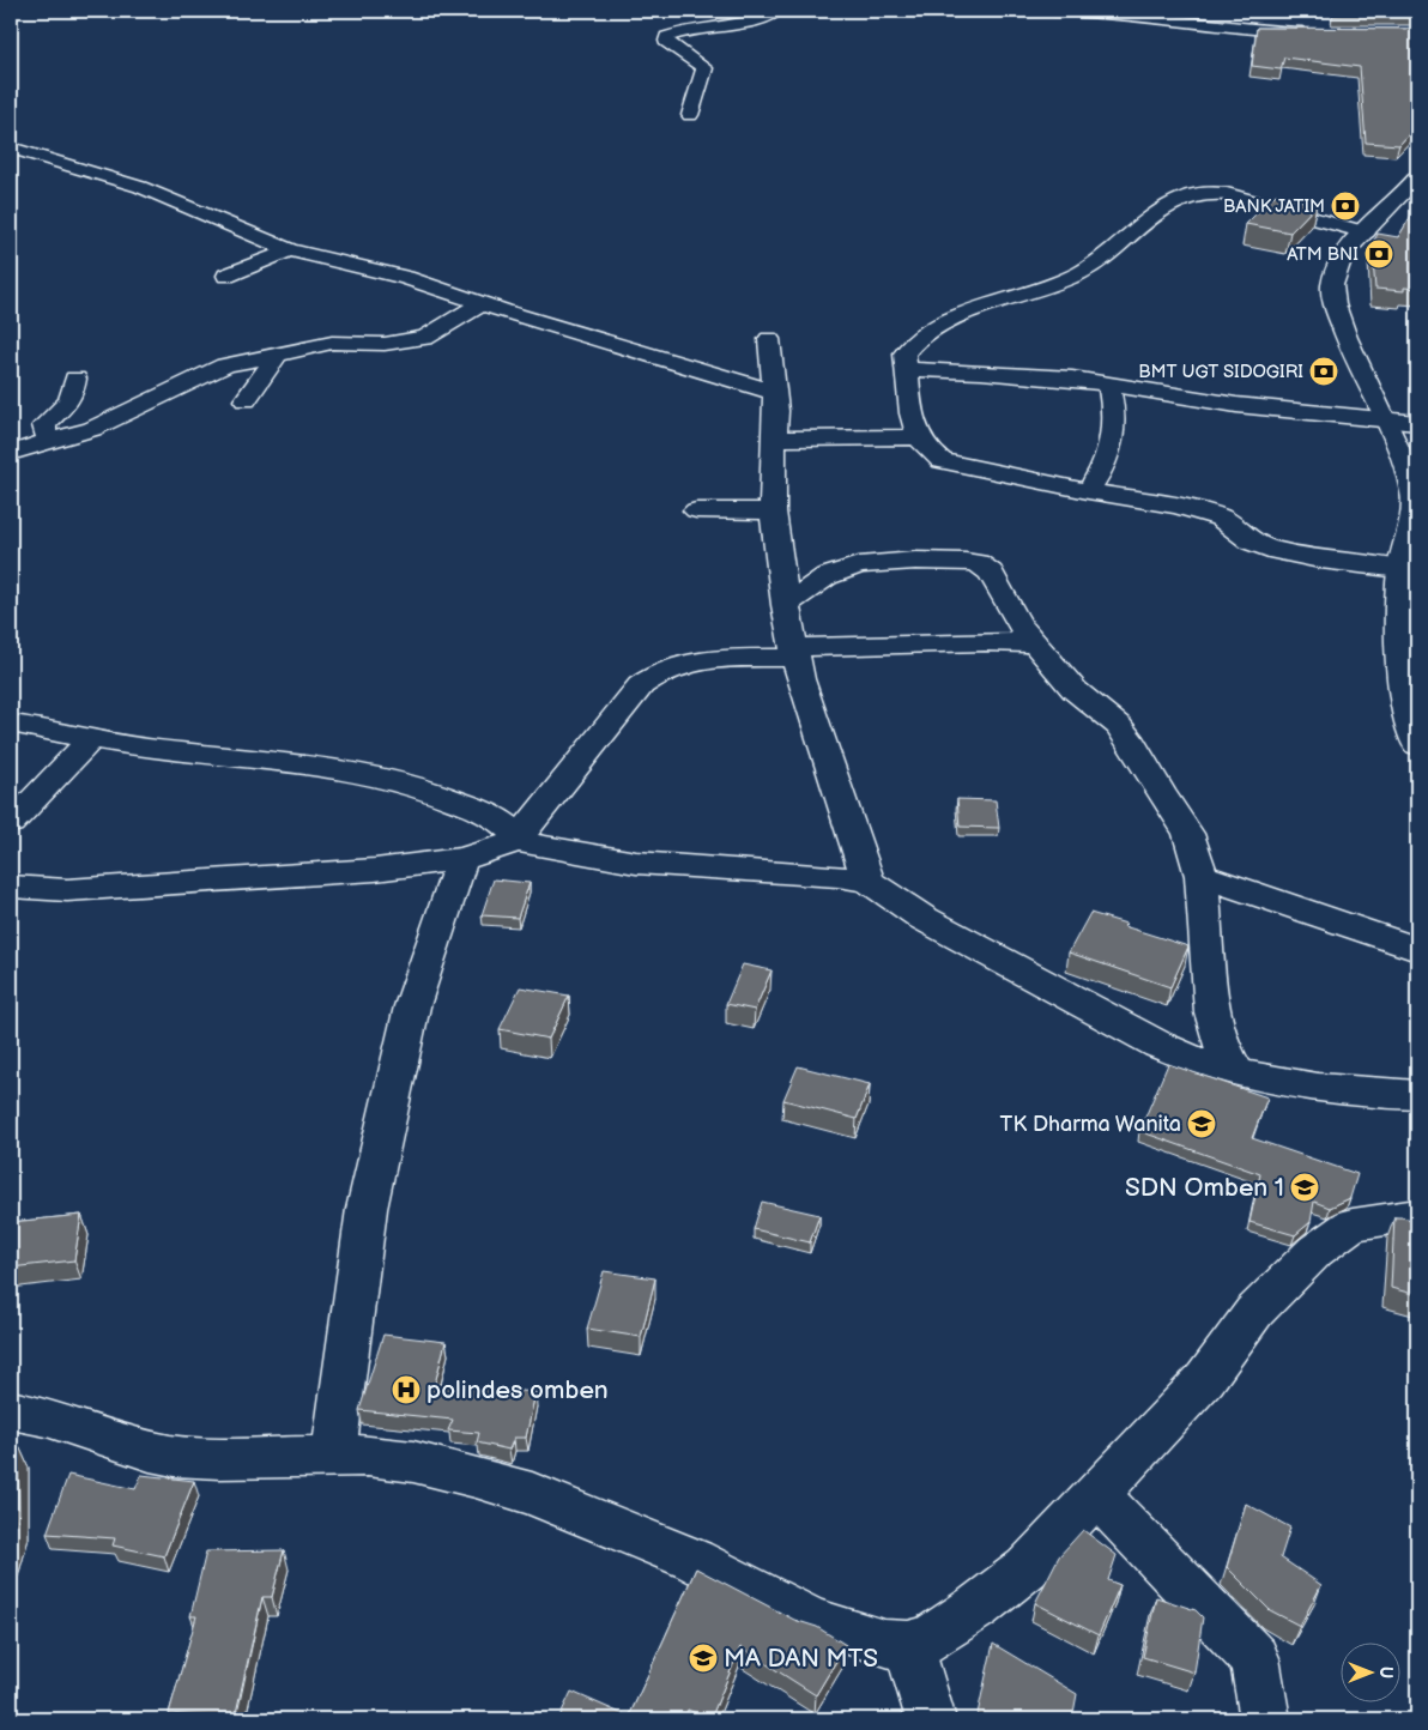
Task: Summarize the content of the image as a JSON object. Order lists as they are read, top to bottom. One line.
{"places":{"bank":["BANK JATIM","ATM BNI","BMT UGT SIDOGIRI"],"school or university":["TK Dharma Wanita","SDN Omben 1","MA DAN MTS"],"hospital":["polindes omben"]},"north":"right"}
